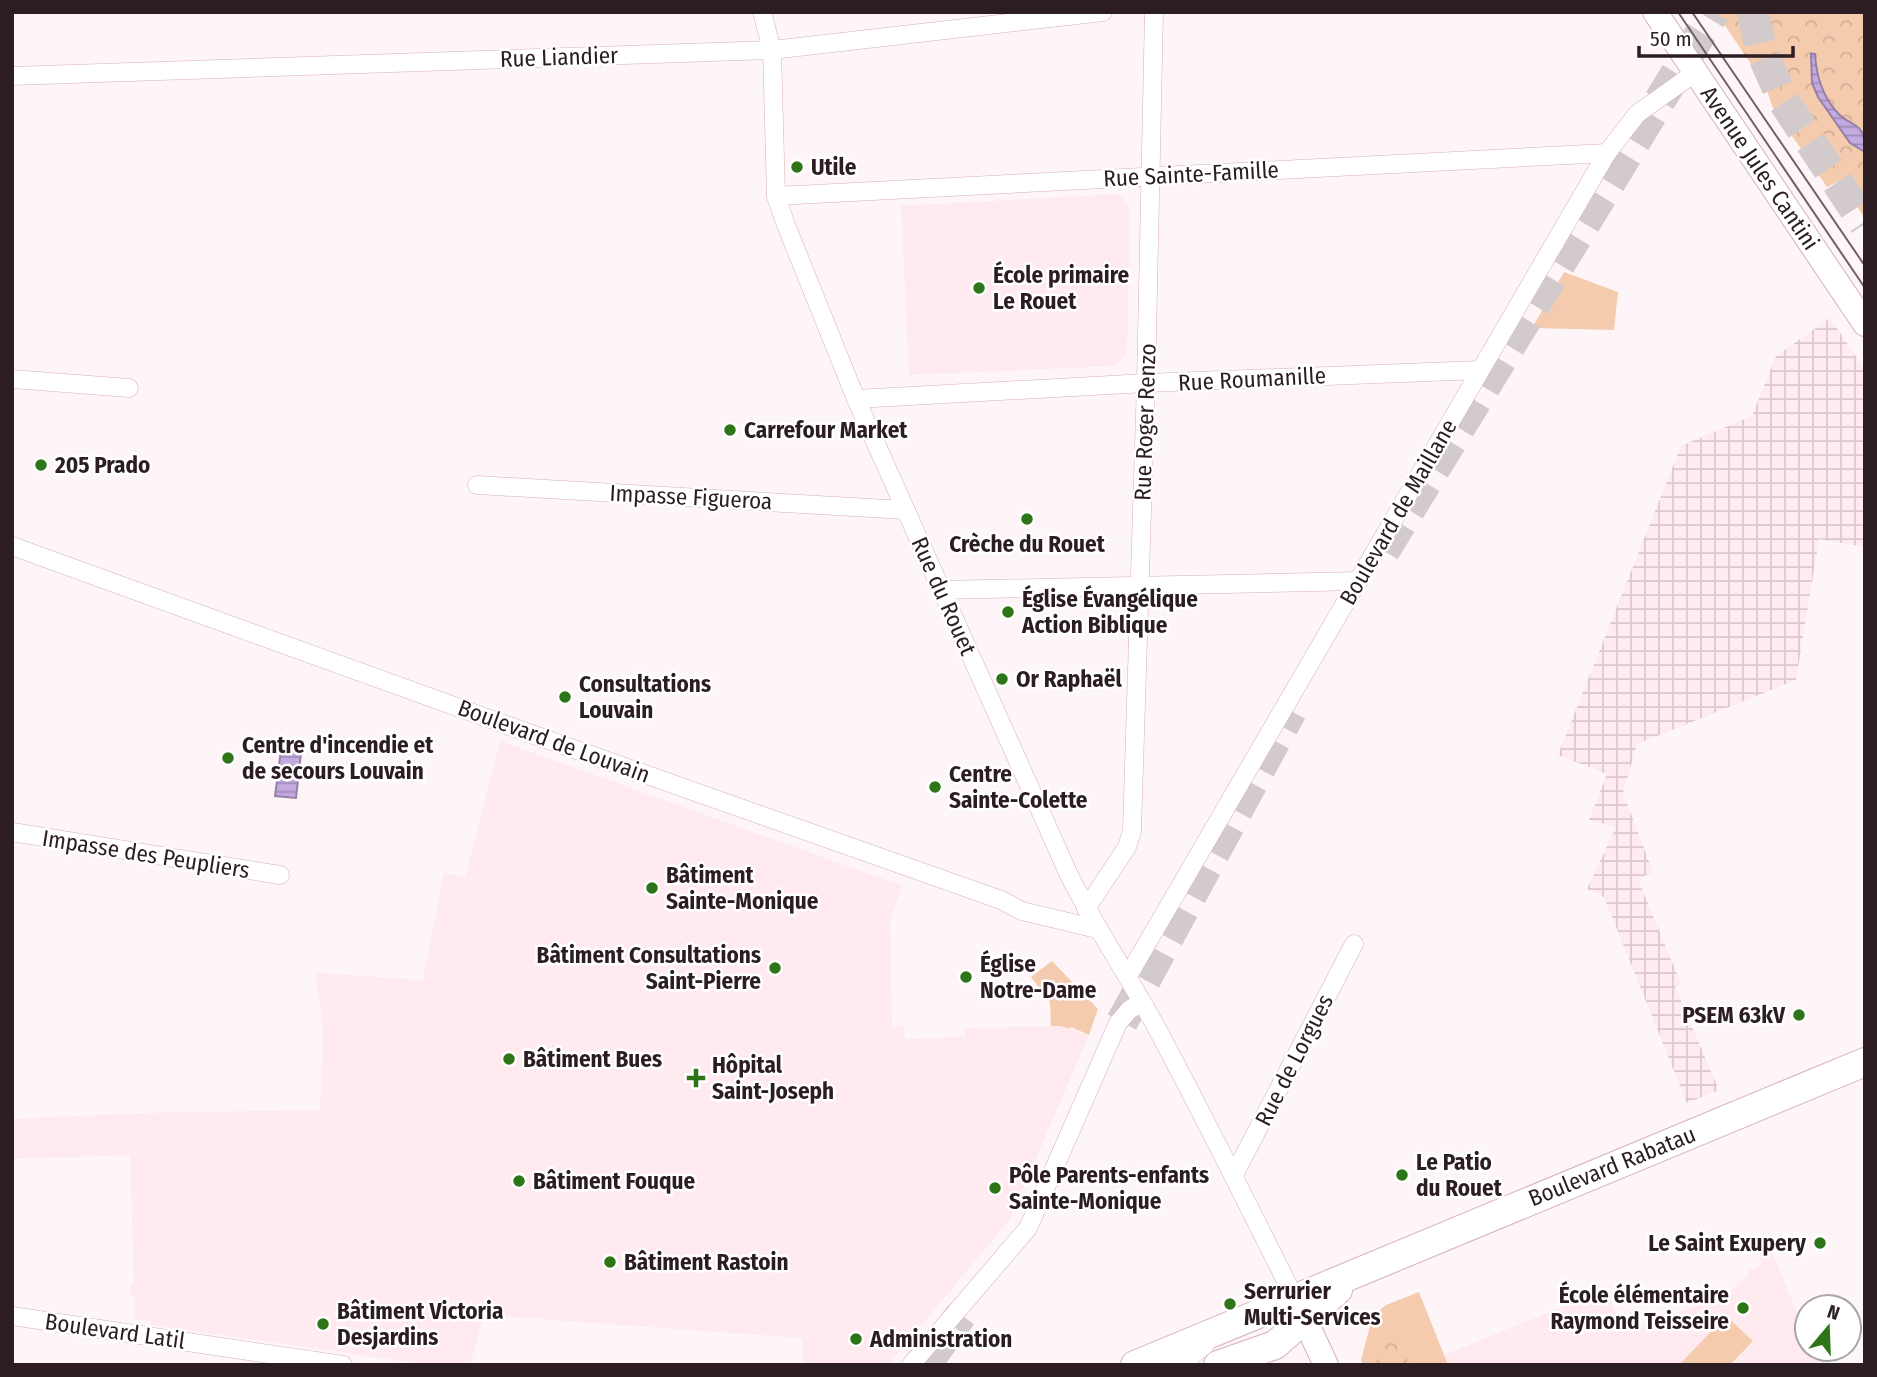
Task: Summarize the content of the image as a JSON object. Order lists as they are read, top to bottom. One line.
{"streets":{"main road":["Avenue Jules Cantini","Boulevard Rabatau"],"street":["Rue Liandier","Rue Sainte-Famille","Rue Roumanille","Rue Roger Renzo","Impasse Figueroa","Boulevard de Maillane","Rue du Rouet","Boulevard de Louvain","Impasse des Peupliers","Rue de Lorgues","Boulevard Latil"]},"crossings":[["Rue Liandier","Rue du Rouet"],["Avenue Jules Cantini","Boulevard de Maillane"],["Rue Sainte-Famille","Rue Roger Renzo"],["Rue Sainte-Famille","Boulevard de Maillane"],["Rue Sainte-Famille","Rue du Rouet"],["Rue Roumanille","Rue Roger Renzo"],["Rue Roumanille","Boulevard de Maillane"],["Rue Roumanille","Rue du Rouet"],["Rue Roger Renzo","Rue du Rouet"],["Impasse Figueroa","Rue du Rouet"],["Boulevard de Maillane","Rue du Rouet"],["Rue du Rouet","Boulevard de Louvain"],["Rue du Rouet","Rue de Lorgues"],["Rue du Rouet","Boulevard Rabatau"]],"places":{"other":["Utile","École primaire Le Rouet","Carrefour Market","205 Prado","Crèche du Rouet","Église Évangélique Action Biblique","Or Raphaël","Consultations Louvain","Centre d'incendie et de secours Louvain","Centre Sainte-Colette","Bâtiment Sainte-Monique","Bâtiment Consultations Saint-Pierre","Église Notre-Dame","PSEM 63kV","Bâtiment Bues","Le Patio du Rouet","Bâtiment Fouque","Pôle Parents-enfants Sainte-Monique","Le Saint Exupery","Bâtiment Rastoin","Serrurier Multi-Services","École élémentaire Raymond Teisseire","Bâtiment Victoria Desjardins","Administration"],"health":["Hôpital Saint-Joseph"]},"scale_bar":"50 m","north":"top"}
